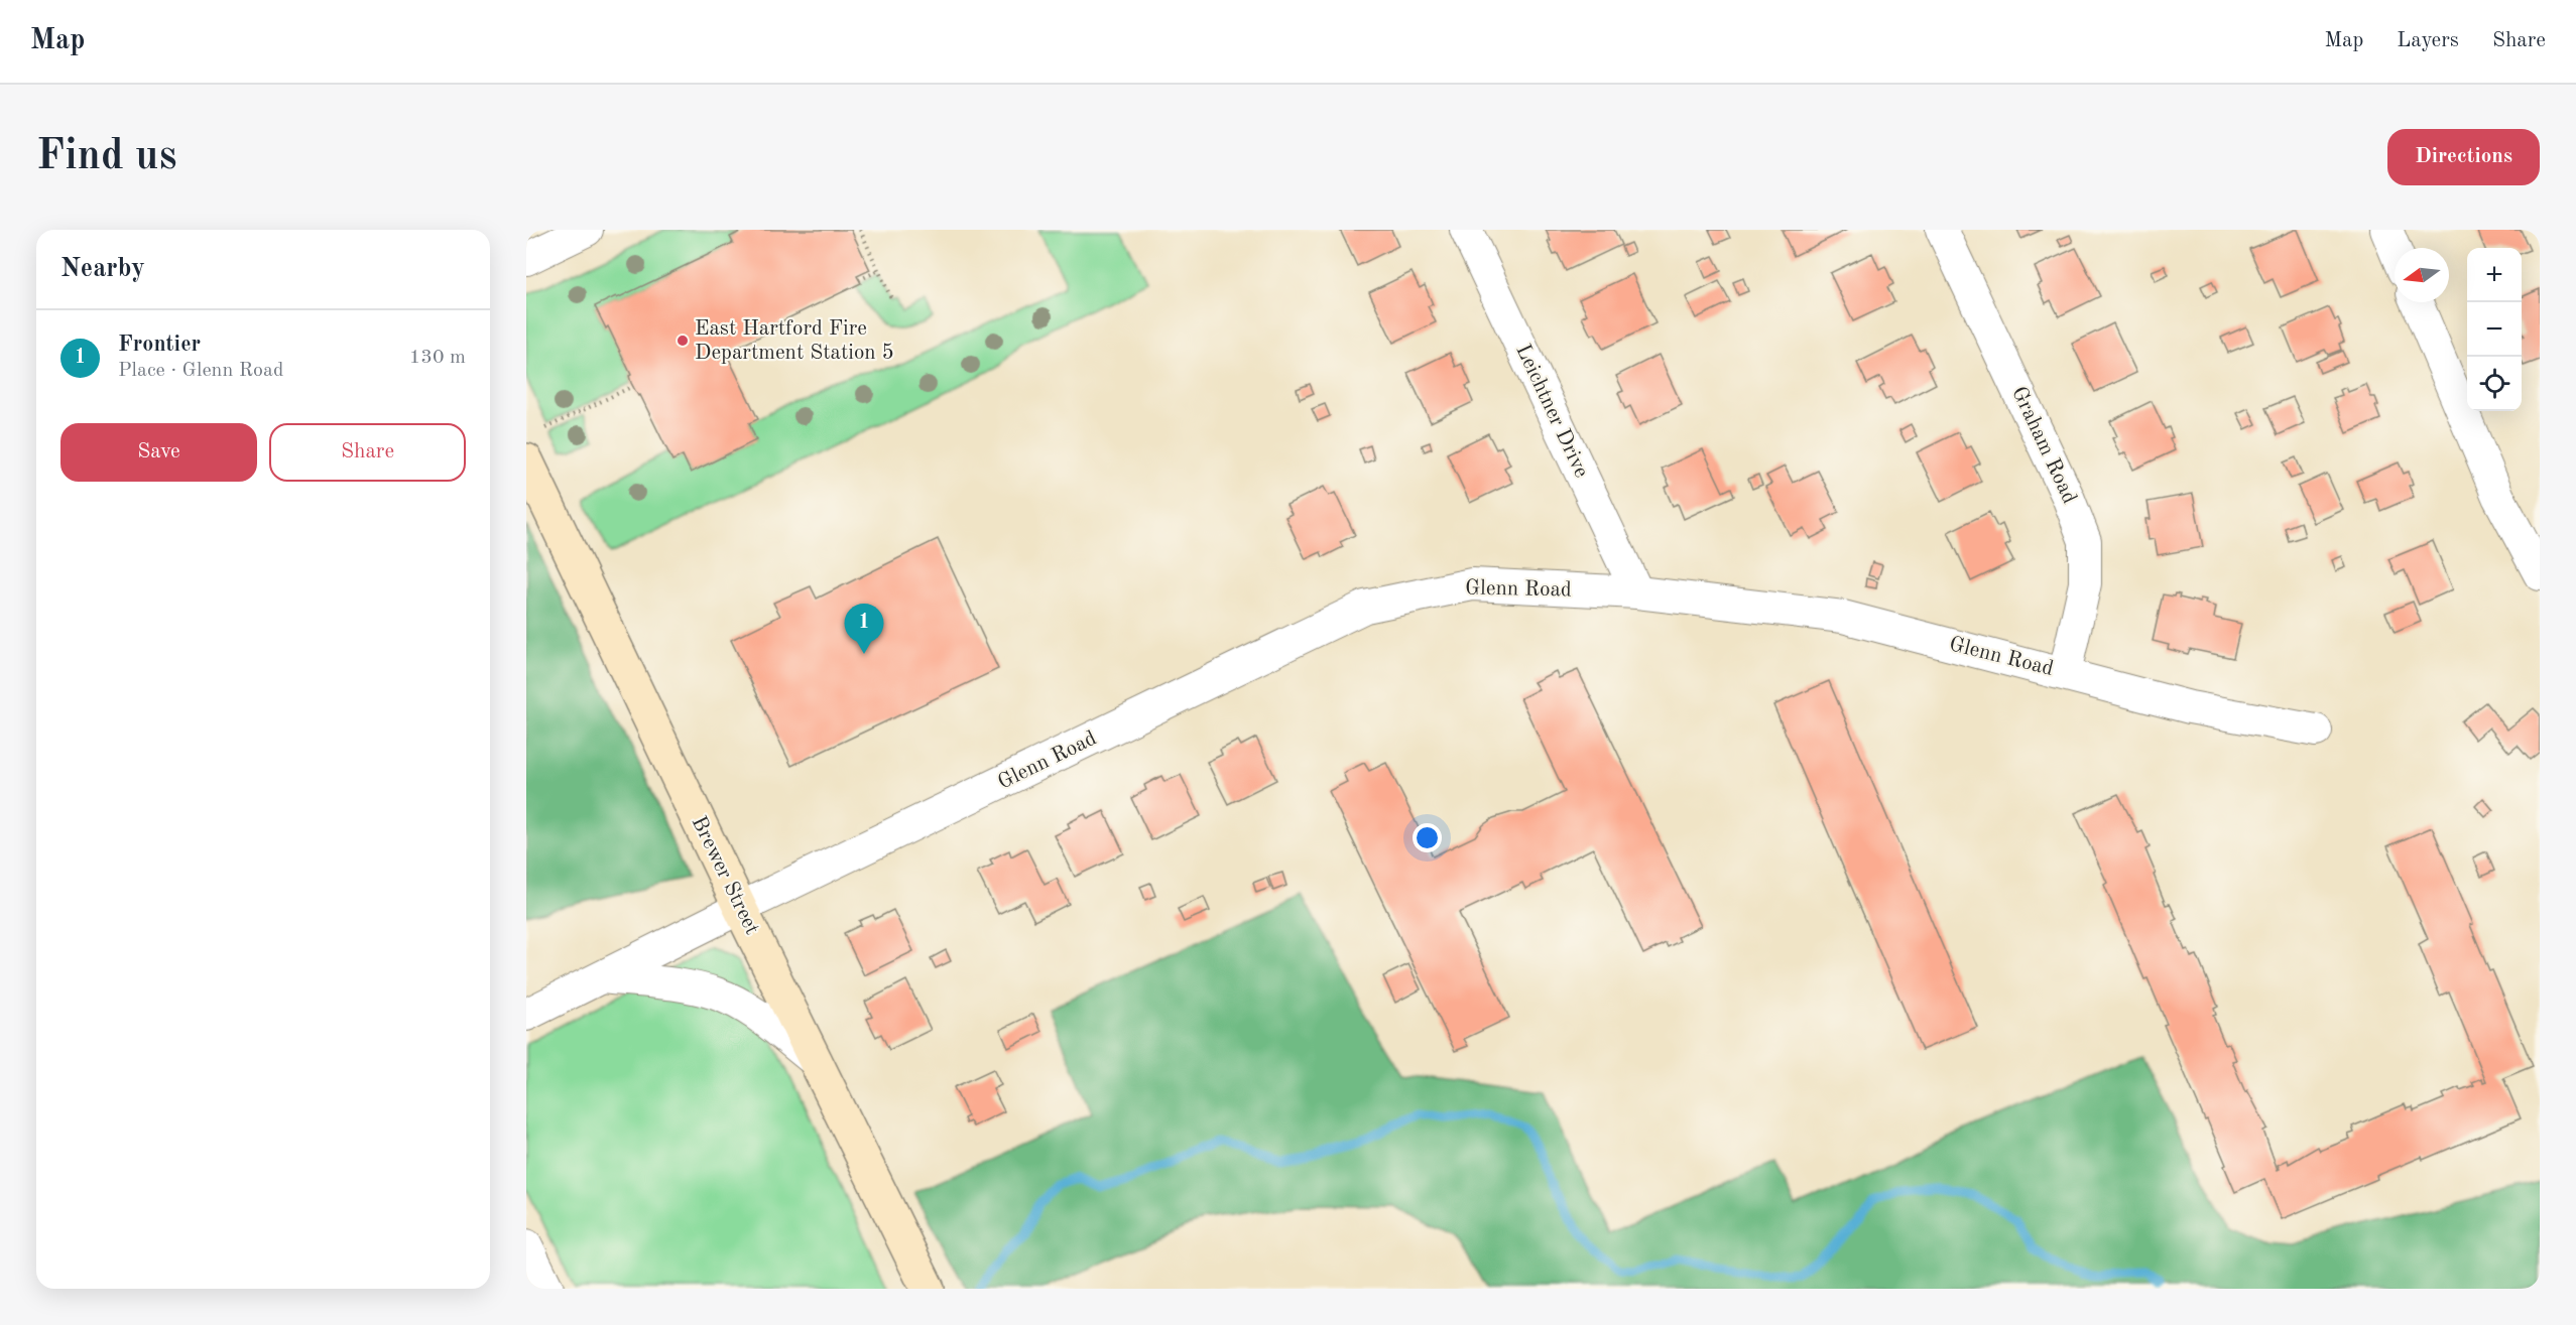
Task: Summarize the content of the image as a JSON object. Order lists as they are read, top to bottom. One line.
{"streets":{"main road":["Brewer Street"],"street":["Leichtner Drive","Graham Road","Glenn Road"]},"crossings":[["Leichtner Drive","Glenn Road"],["Graham Road","Glenn Road"],["Glenn Road","Brewer Street"]],"places":["East Hartford Fire Department Station 5"],"north":"left","page":{"header":"Map","nav":["Map","Layers","Share"],"buttons":["Directions",["Save","Share"]],"title":"Find us","heading":"Nearby","map_buttons":["+","−"],"list":[{"mark":"1","name":"Frontier","note":"Place · Glenn Road","value":"130 m"}],"pins":"1"}}
